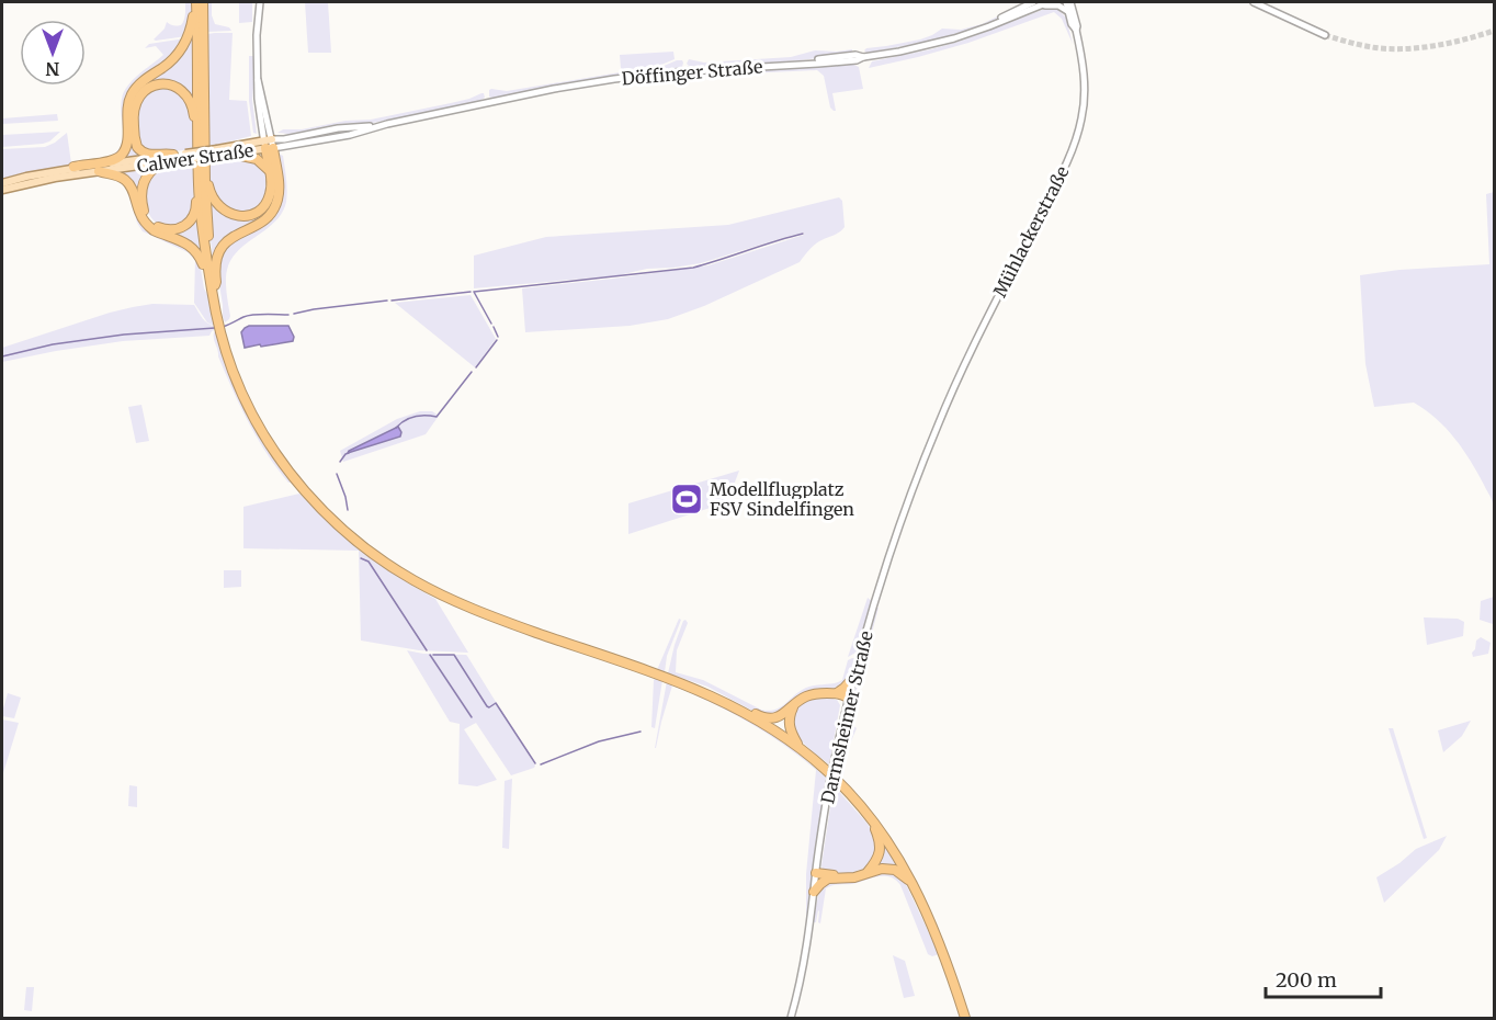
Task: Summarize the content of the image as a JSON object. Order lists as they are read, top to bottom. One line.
{"streets":{"main road":["Calwer Straße"],"street":["Döffinger Straße","Mühlackerstraße","Darmsheimer Straße"]},"crossings":[["Döffinger Straße","Calwer Straße"],["Mühlackerstraße","Darmsheimer Straße"]],"places":{"sports":["Modellflugplatz FSV Sindelfingen"]},"scale_bar":"200 m","north":"bottom"}
